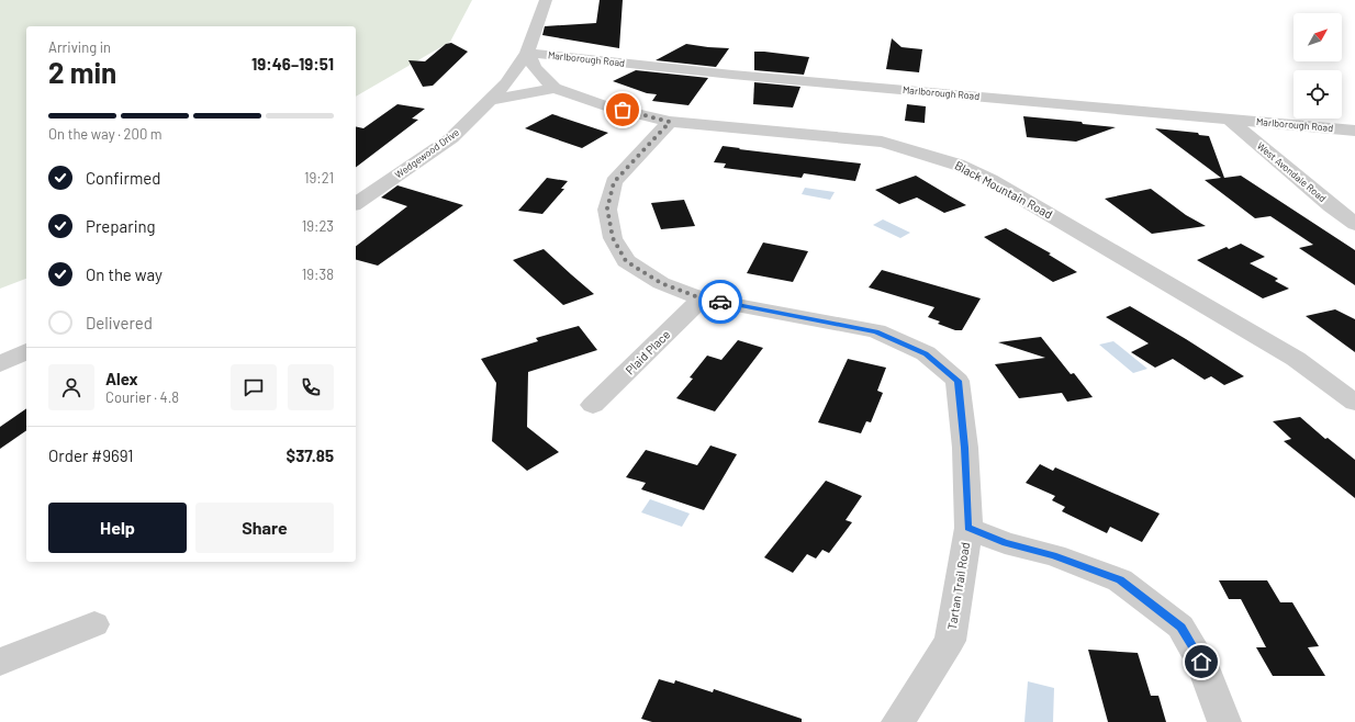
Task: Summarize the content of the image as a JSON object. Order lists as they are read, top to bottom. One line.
{"streets":{"street":["Marlborough Road","Wedgewood Drive","West Avondale Road","Black Mountain Road","Plaid Place","Tartan Trail Road"]},"crossings":[["Marlborough Road","Wedgewood Drive"],["Marlborough Road","West Avondale Road"],["Marlborough Road","Black Mountain Road"],["Wedgewood Drive","Black Mountain Road"],["Black Mountain Road","Tartan Trail Road"],["Plaid Place","Tartan Trail Road"]],"north":"top right","page":{"heading":["2 min","Arriving in","19:46–19:51"],"panel":["Alex","Courier · 4.8","Order #9691","$37.85"],"bar":"On the way · 200 m","list":[["Confirmed","19:21"],["Preparing","19:23"],["On the way","19:38"],"Delivered"],"buttons":["Help","Share"]}}
